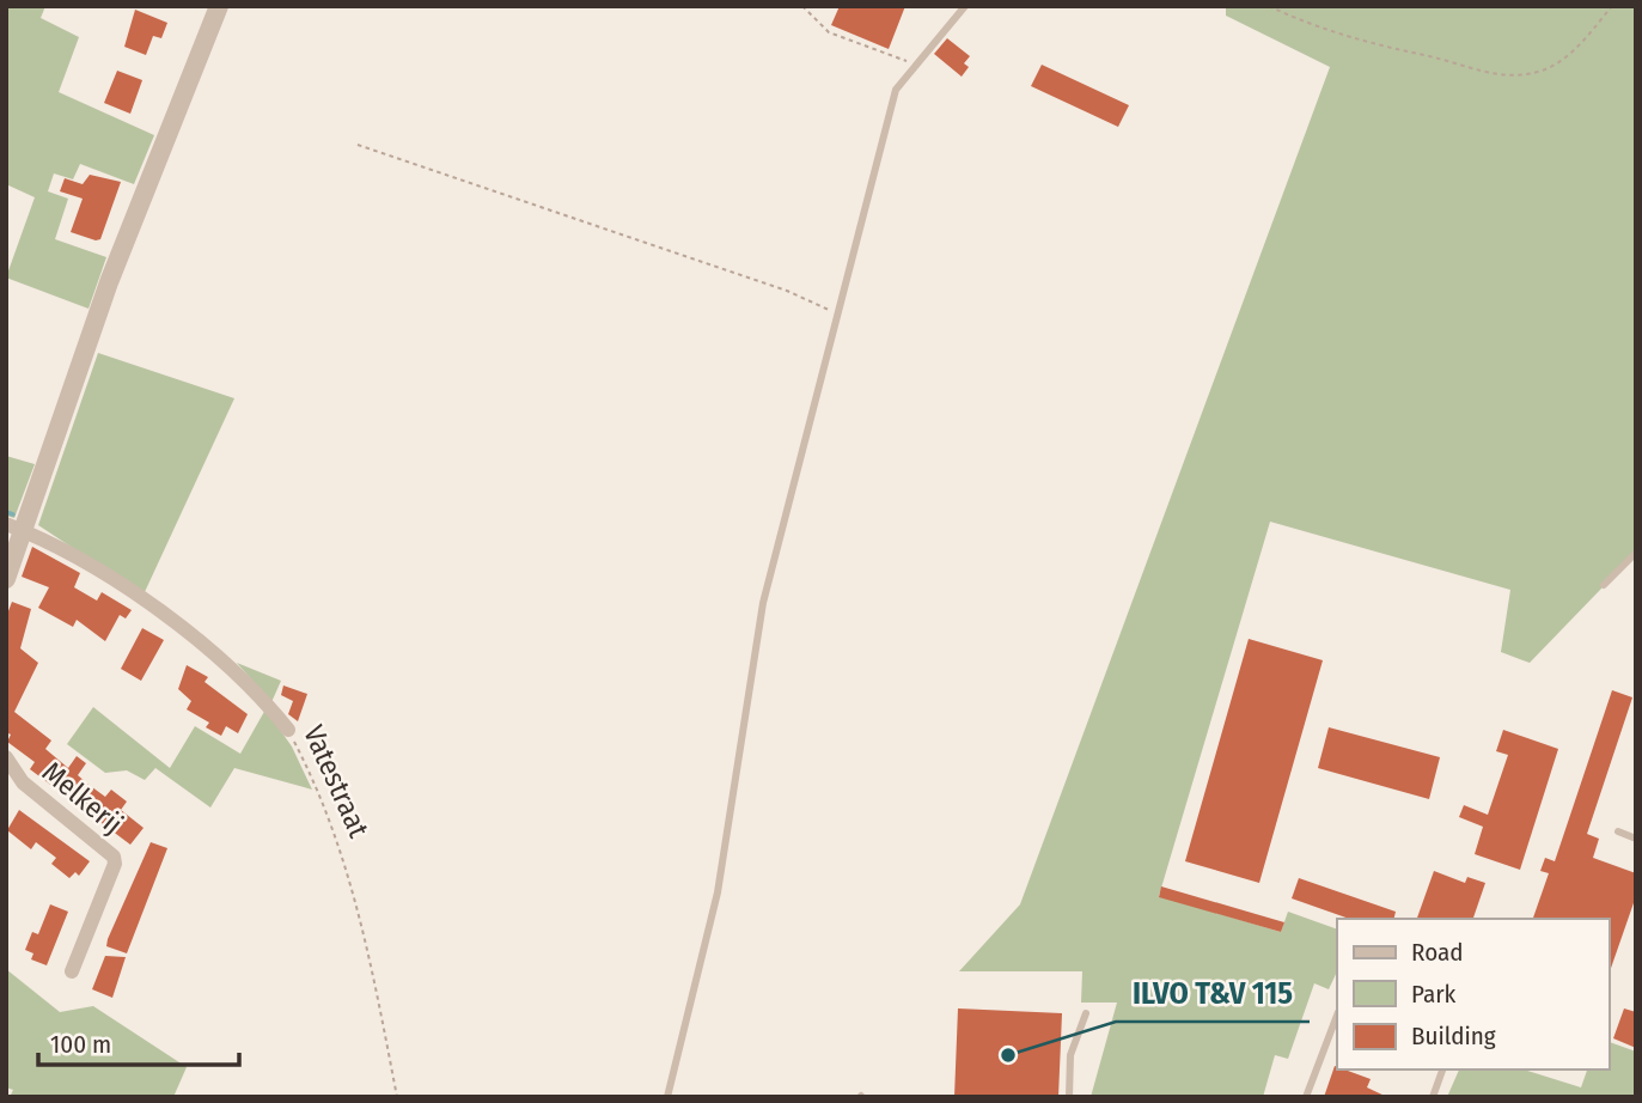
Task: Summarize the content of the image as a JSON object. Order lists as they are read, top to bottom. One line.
{"streets":{"street":["Vatestraat","Melkerij"]},"places":["ILVO T&V 115"],"legend":["Road","Park","Building"],"scale_bar":"100 m"}
